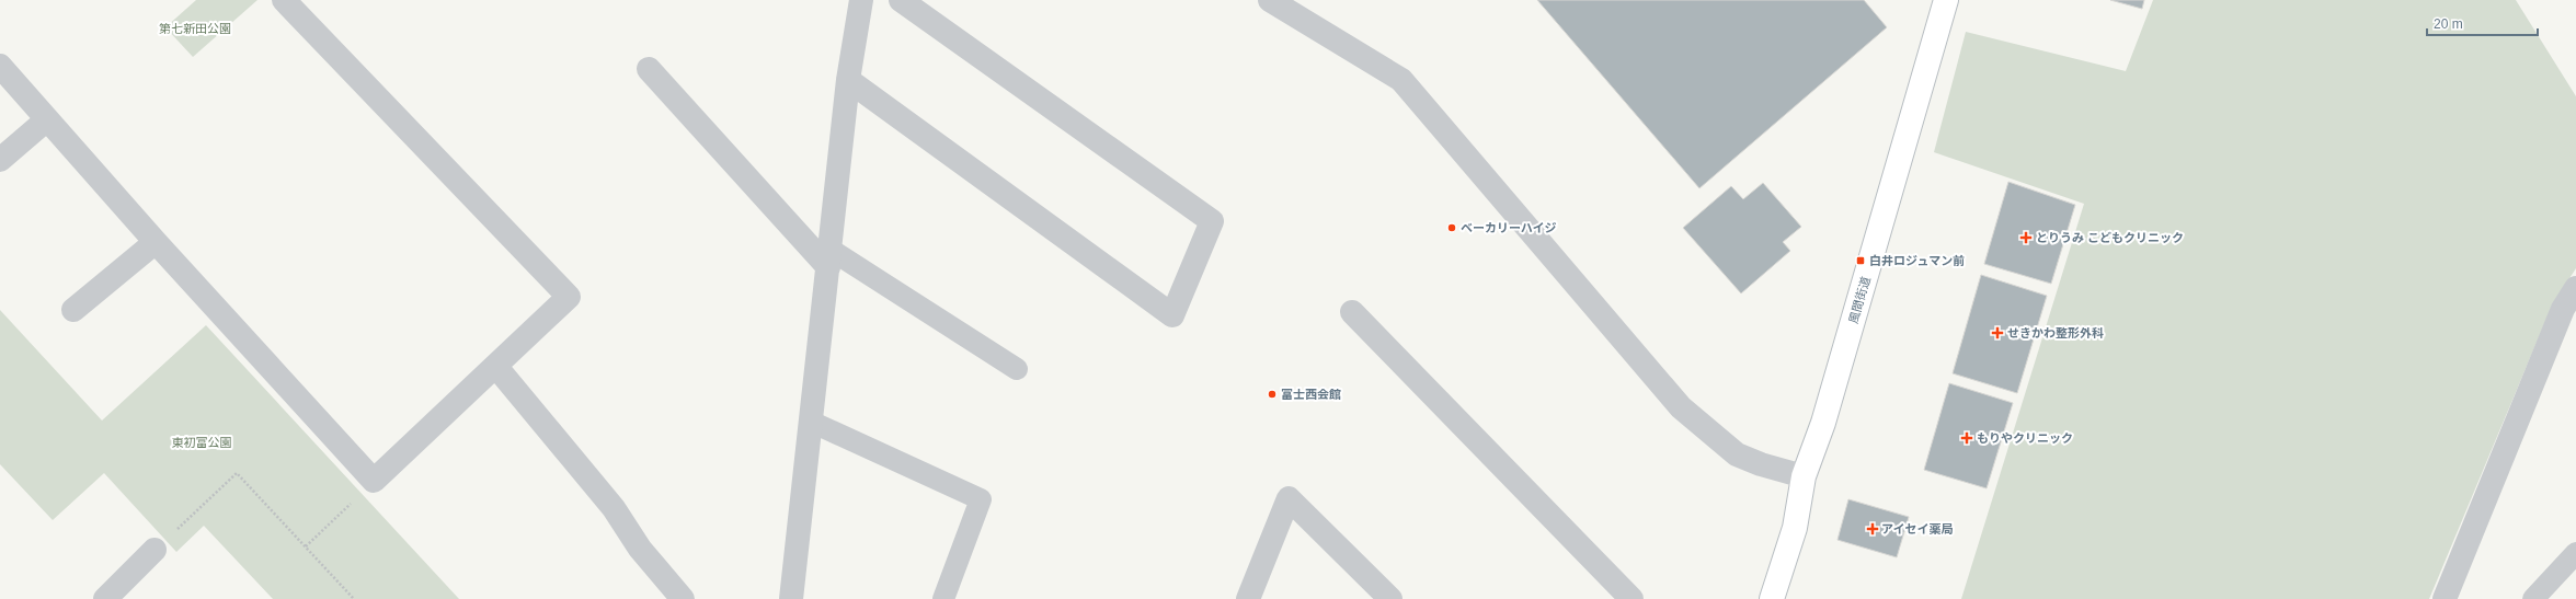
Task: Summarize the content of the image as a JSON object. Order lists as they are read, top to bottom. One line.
{"streets":{"street":["風間街道"]},"parks":["第七新田公園","東初富公園"],"places":{"other":["ベーカリーハイジ","冨士西会館"],"health":["とりうみ こどもクリニック","せきかわ整形外科","もりやクリニック","アイセイ薬局"],"transit":["白井ロジュマン前"]},"scale_bar":"20 m"}
